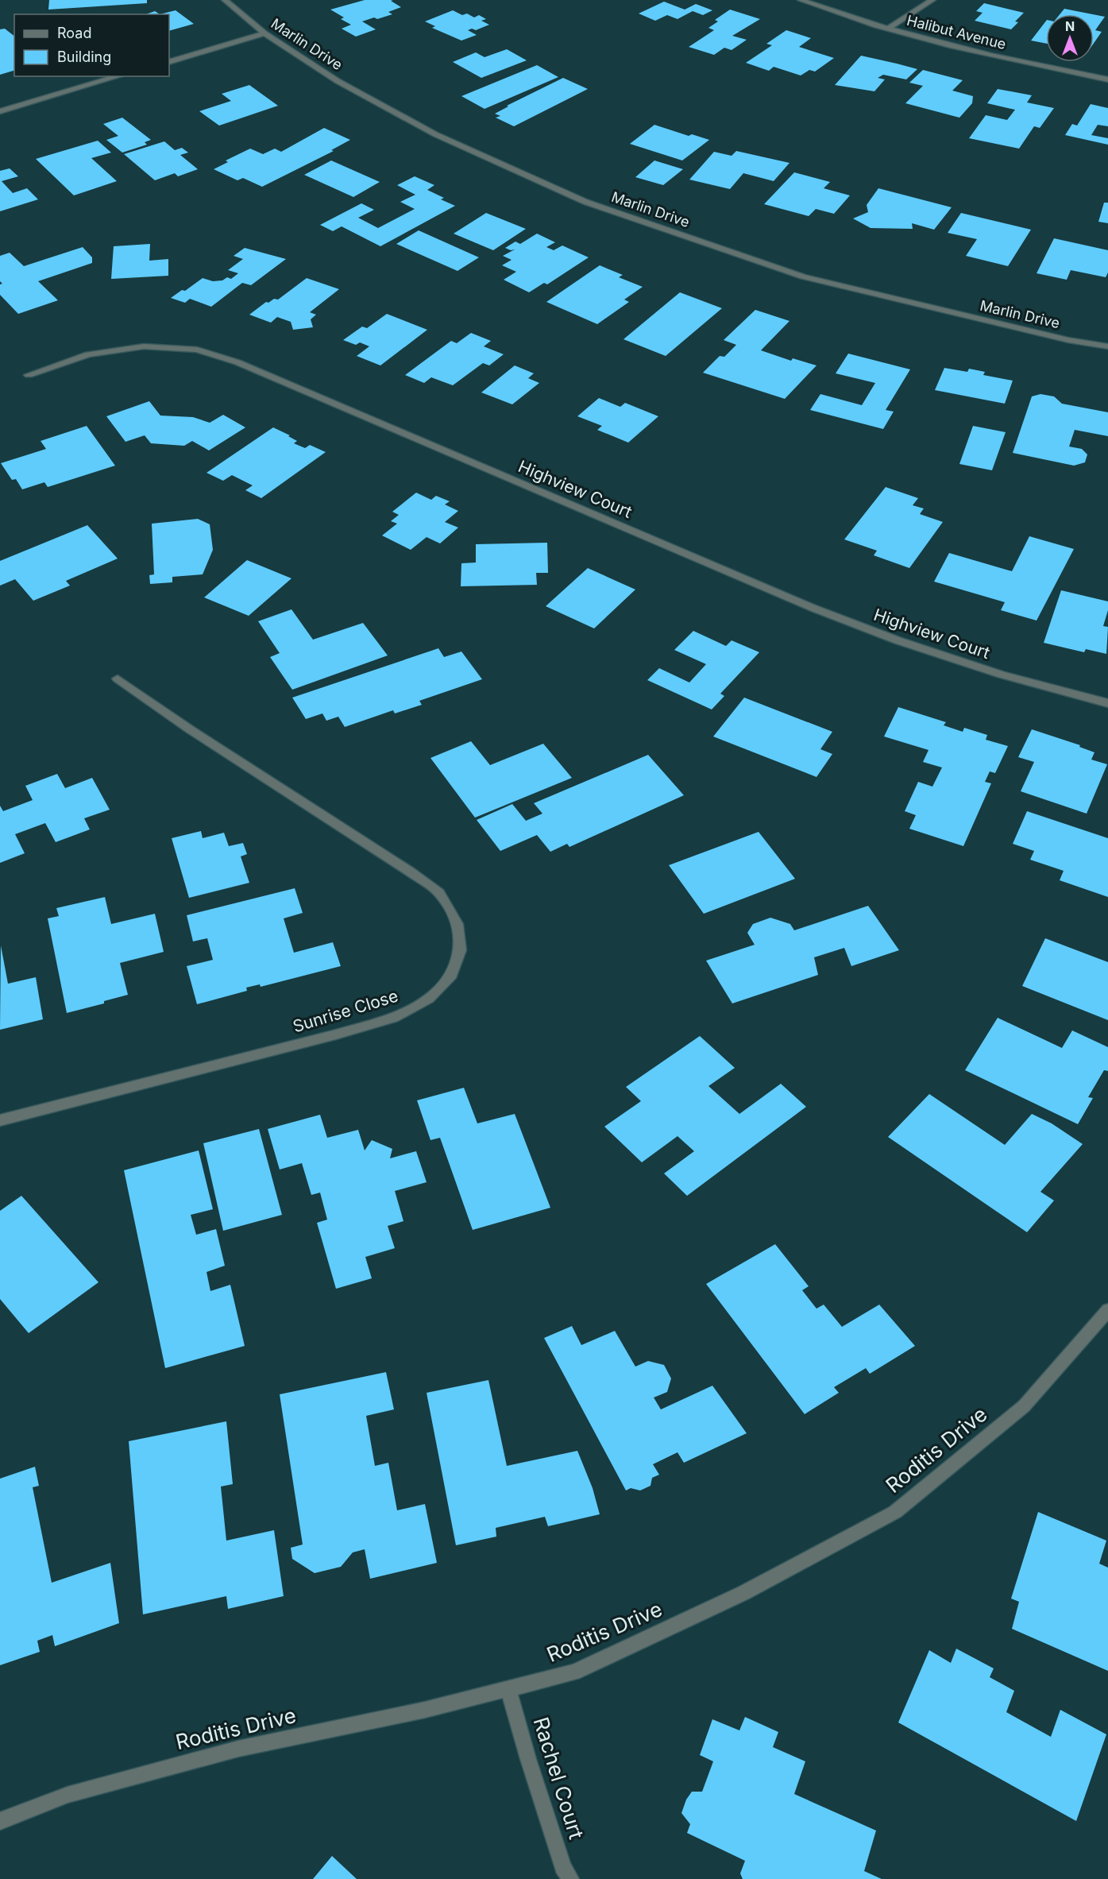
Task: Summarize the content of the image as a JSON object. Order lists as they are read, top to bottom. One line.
{"streets":{"street":["Halibut Avenue","Marlin Drive","Highview Court","Sunrise Close","Roditis Drive","Rachel Court"]},"crossings":[["Roditis Drive","Rachel Court"]],"legend":["Road","Building"],"north":"top"}
